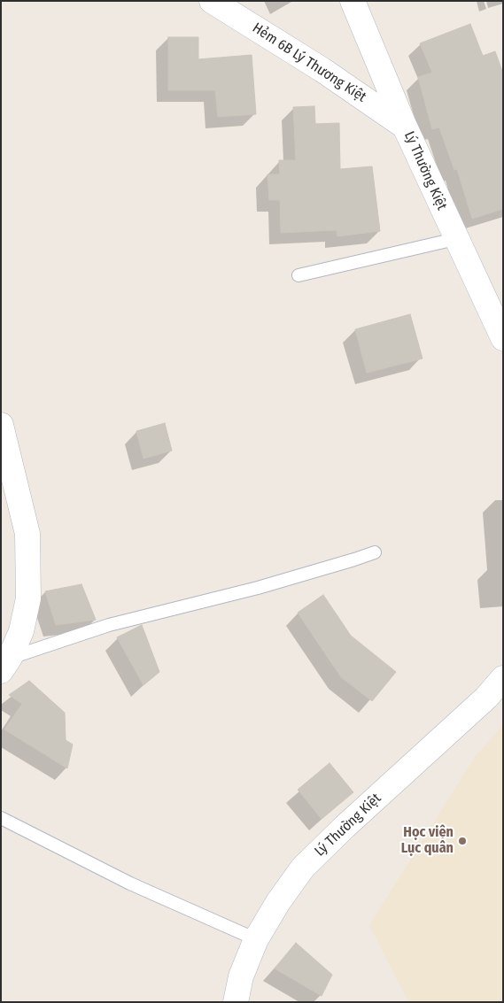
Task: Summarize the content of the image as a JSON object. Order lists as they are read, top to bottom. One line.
{"streets":{"street":["Hẻm 6B Lý Thương Kiệt","Lý Thường Kiệt"]},"crossings":[["Hẻm 6B Lý Thương Kiệt","Lý Thường Kiệt"]],"places":["Học viện Lục quân"]}
